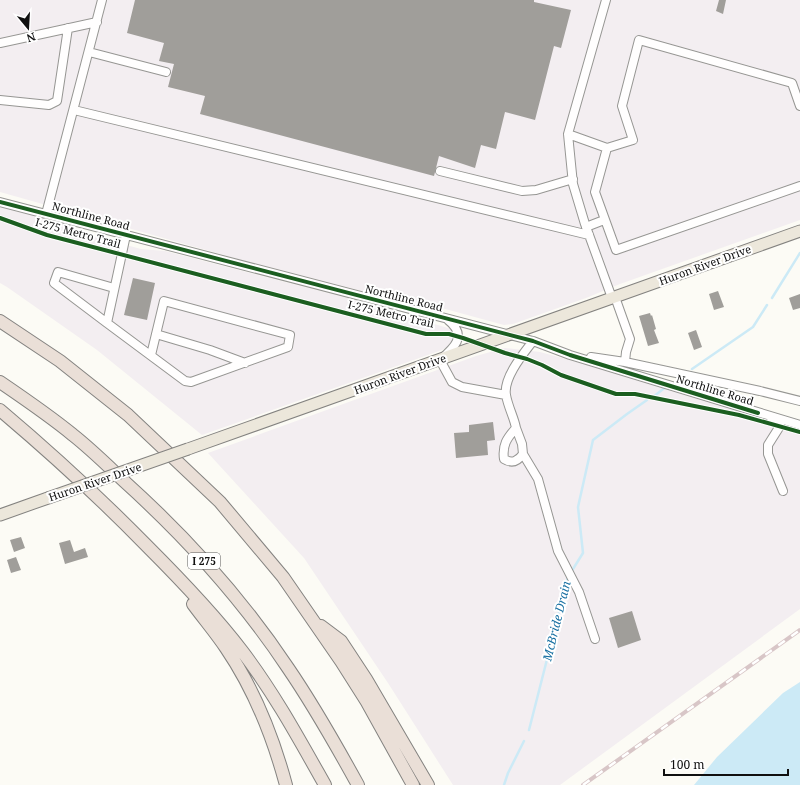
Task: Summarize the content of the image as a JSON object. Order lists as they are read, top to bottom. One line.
{"streets":{"highway":["I 275"],"main road":["Huron River Drive"],"street":["Northline Road"],"cycle path":["I-275 Metro Trail"]},"crossings":[["Northline Road","Huron River Drive"]],"water":["McBride Drain"],"scale_bar":"100 m","north":"bottom"}
